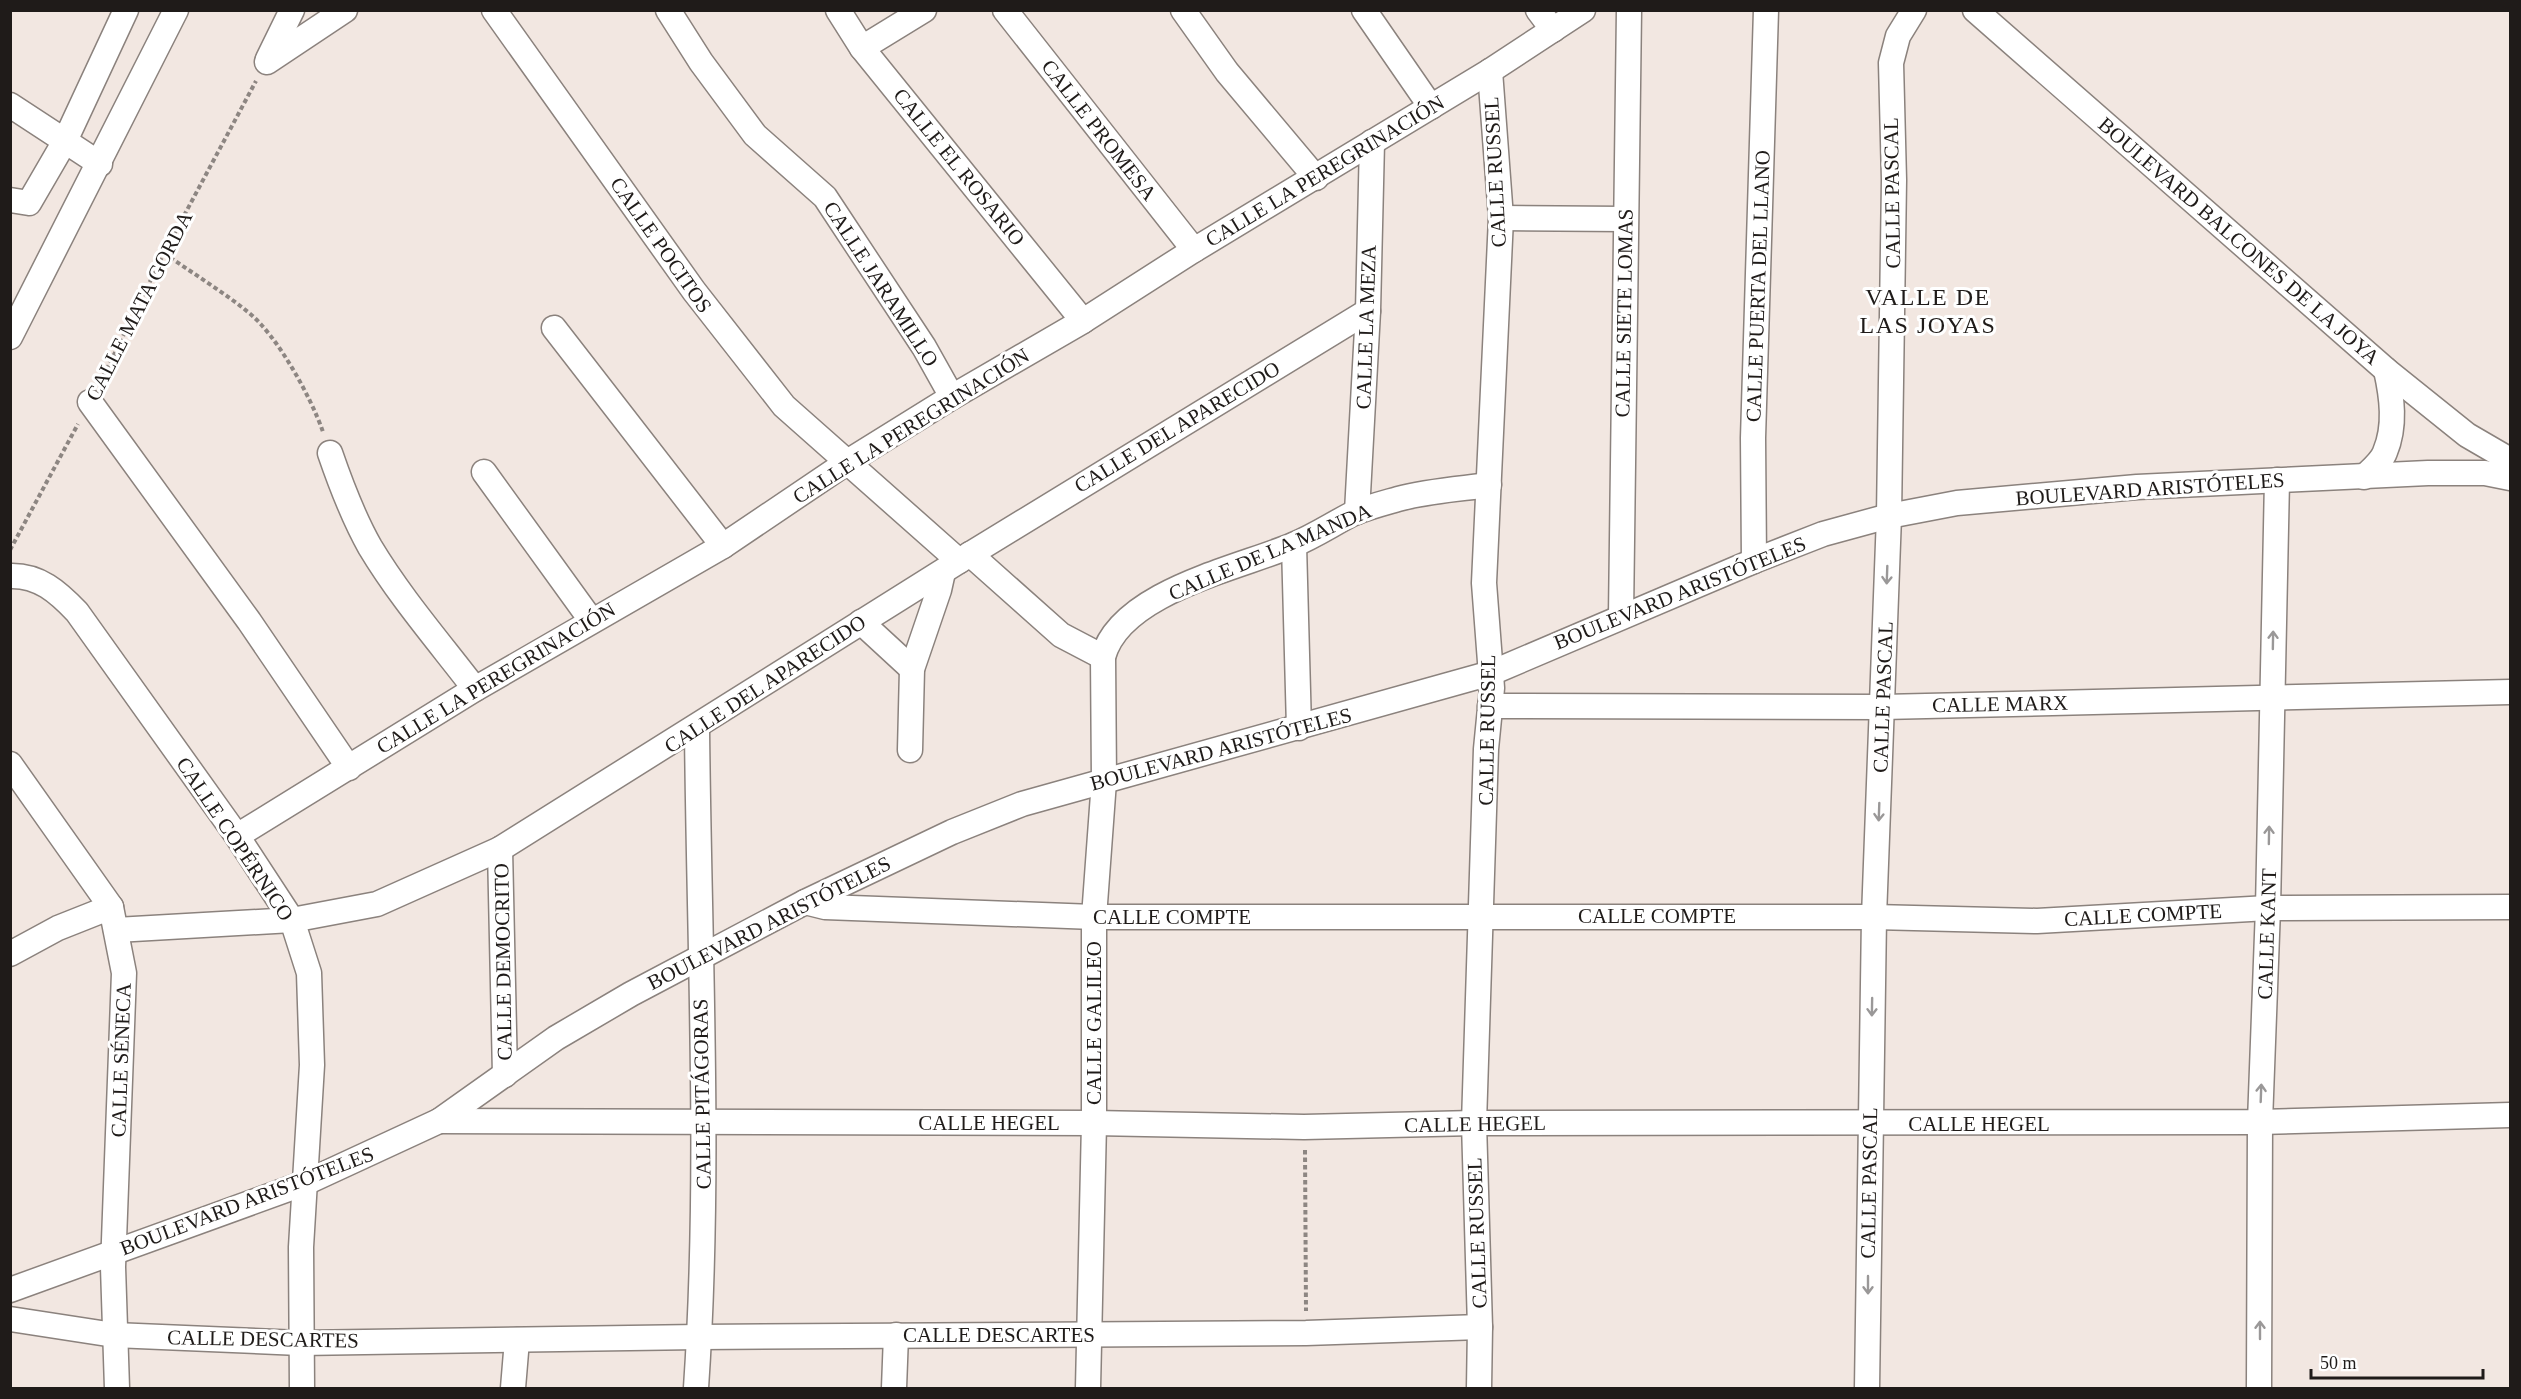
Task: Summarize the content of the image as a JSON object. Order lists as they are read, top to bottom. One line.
{"streets":{"street":["CALLE PROMESA","CALLE EL ROSARIO","CALLE LA PEREGRINACIÓN","CALLE RUSSEL","CALLE PASCAL","BOULEVARD BALCONES DE LA JOYA","CALLE POCITOS","CALLE JARAMILLO","CALLE PUERTA DEL LLANO","CALLE SIETE LOMAS","CALLE LA MEZA","CALLE DEL APARECIDO","BOULEVARD ARISTÓTELES","CALLE DE LA MANDA","CALLE MARX","CALLE COPÉRNICO","CALLE COMPTE","CALLE KANT","CALLE DEMOCRITO","CALLE GALILEO","CALLE SÉNECA","CALLE PITÁGORAS","CALLE HEGEL","CALLE DESCARTES"],"path":["CALLE MATA GORDA"]},"crossings":[["CALLE PROMESA","CALLE LA PEREGRINACIÓN"],["CALLE EL ROSARIO","CALLE LA PEREGRINACIÓN"],["CALLE LA PEREGRINACIÓN","CALLE RUSSEL"],["CALLE LA PEREGRINACIÓN","CALLE POCITOS"],["CALLE LA PEREGRINACIÓN","CALLE JARAMILLO"],["CALLE LA PEREGRINACIÓN","CALLE LA MEZA"],["CALLE LA PEREGRINACIÓN","CALLE COPÉRNICO"],["CALLE RUSSEL","BOULEVARD ARISTÓTELES"],["CALLE RUSSEL","CALLE DE LA MANDA"],["CALLE RUSSEL","CALLE MARX"],["CALLE RUSSEL","CALLE COMPTE"],["CALLE RUSSEL","CALLE HEGEL"],["CALLE RUSSEL","CALLE DESCARTES"],["CALLE PASCAL","BOULEVARD ARISTÓTELES"],["CALLE PASCAL","CALLE MARX"],["CALLE PASCAL","CALLE COMPTE"],["CALLE PASCAL","CALLE HEGEL"],["CALLE PUERTA DEL LLANO","BOULEVARD ARISTÓTELES"],["CALLE SIETE LOMAS","BOULEVARD ARISTÓTELES"],["CALLE LA MEZA","CALLE DEL APARECIDO"],["CALLE LA MEZA","CALLE DE LA MANDA"],["CALLE DEL APARECIDO","CALLE COPÉRNICO"],["CALLE DEL APARECIDO","CALLE DEMOCRITO"],["CALLE DEL APARECIDO","CALLE SÉNECA"],["CALLE DEL APARECIDO","CALLE PITÁGORAS"],["BOULEVARD ARISTÓTELES","CALLE COPÉRNICO"],["BOULEVARD ARISTÓTELES","CALLE COMPTE"],["BOULEVARD ARISTÓTELES","CALLE KANT"],["BOULEVARD ARISTÓTELES","CALLE DEMOCRITO"],["BOULEVARD ARISTÓTELES","CALLE GALILEO"],["BOULEVARD ARISTÓTELES","CALLE SÉNECA"],["BOULEVARD ARISTÓTELES","CALLE PITÁGORAS"],["BOULEVARD ARISTÓTELES","CALLE HEGEL"],["CALLE DE LA MANDA","CALLE GALILEO"],["CALLE MARX","CALLE KANT"],["CALLE COPÉRNICO","CALLE DESCARTES"],["CALLE COMPTE","CALLE KANT"],["CALLE COMPTE","CALLE GALILEO"],["CALLE KANT","CALLE HEGEL"],["CALLE GALILEO","CALLE HEGEL"],["CALLE GALILEO","CALLE DESCARTES"],["CALLE SÉNECA","CALLE DESCARTES"],["CALLE PITÁGORAS","CALLE HEGEL"],["CALLE PITÁGORAS","CALLE DESCARTES"]],"one_way":["CALLE PASCAL","CALLE KANT"],"districts":["VALLE DE LAS JOYAS"],"scale_bar":"50 m"}
